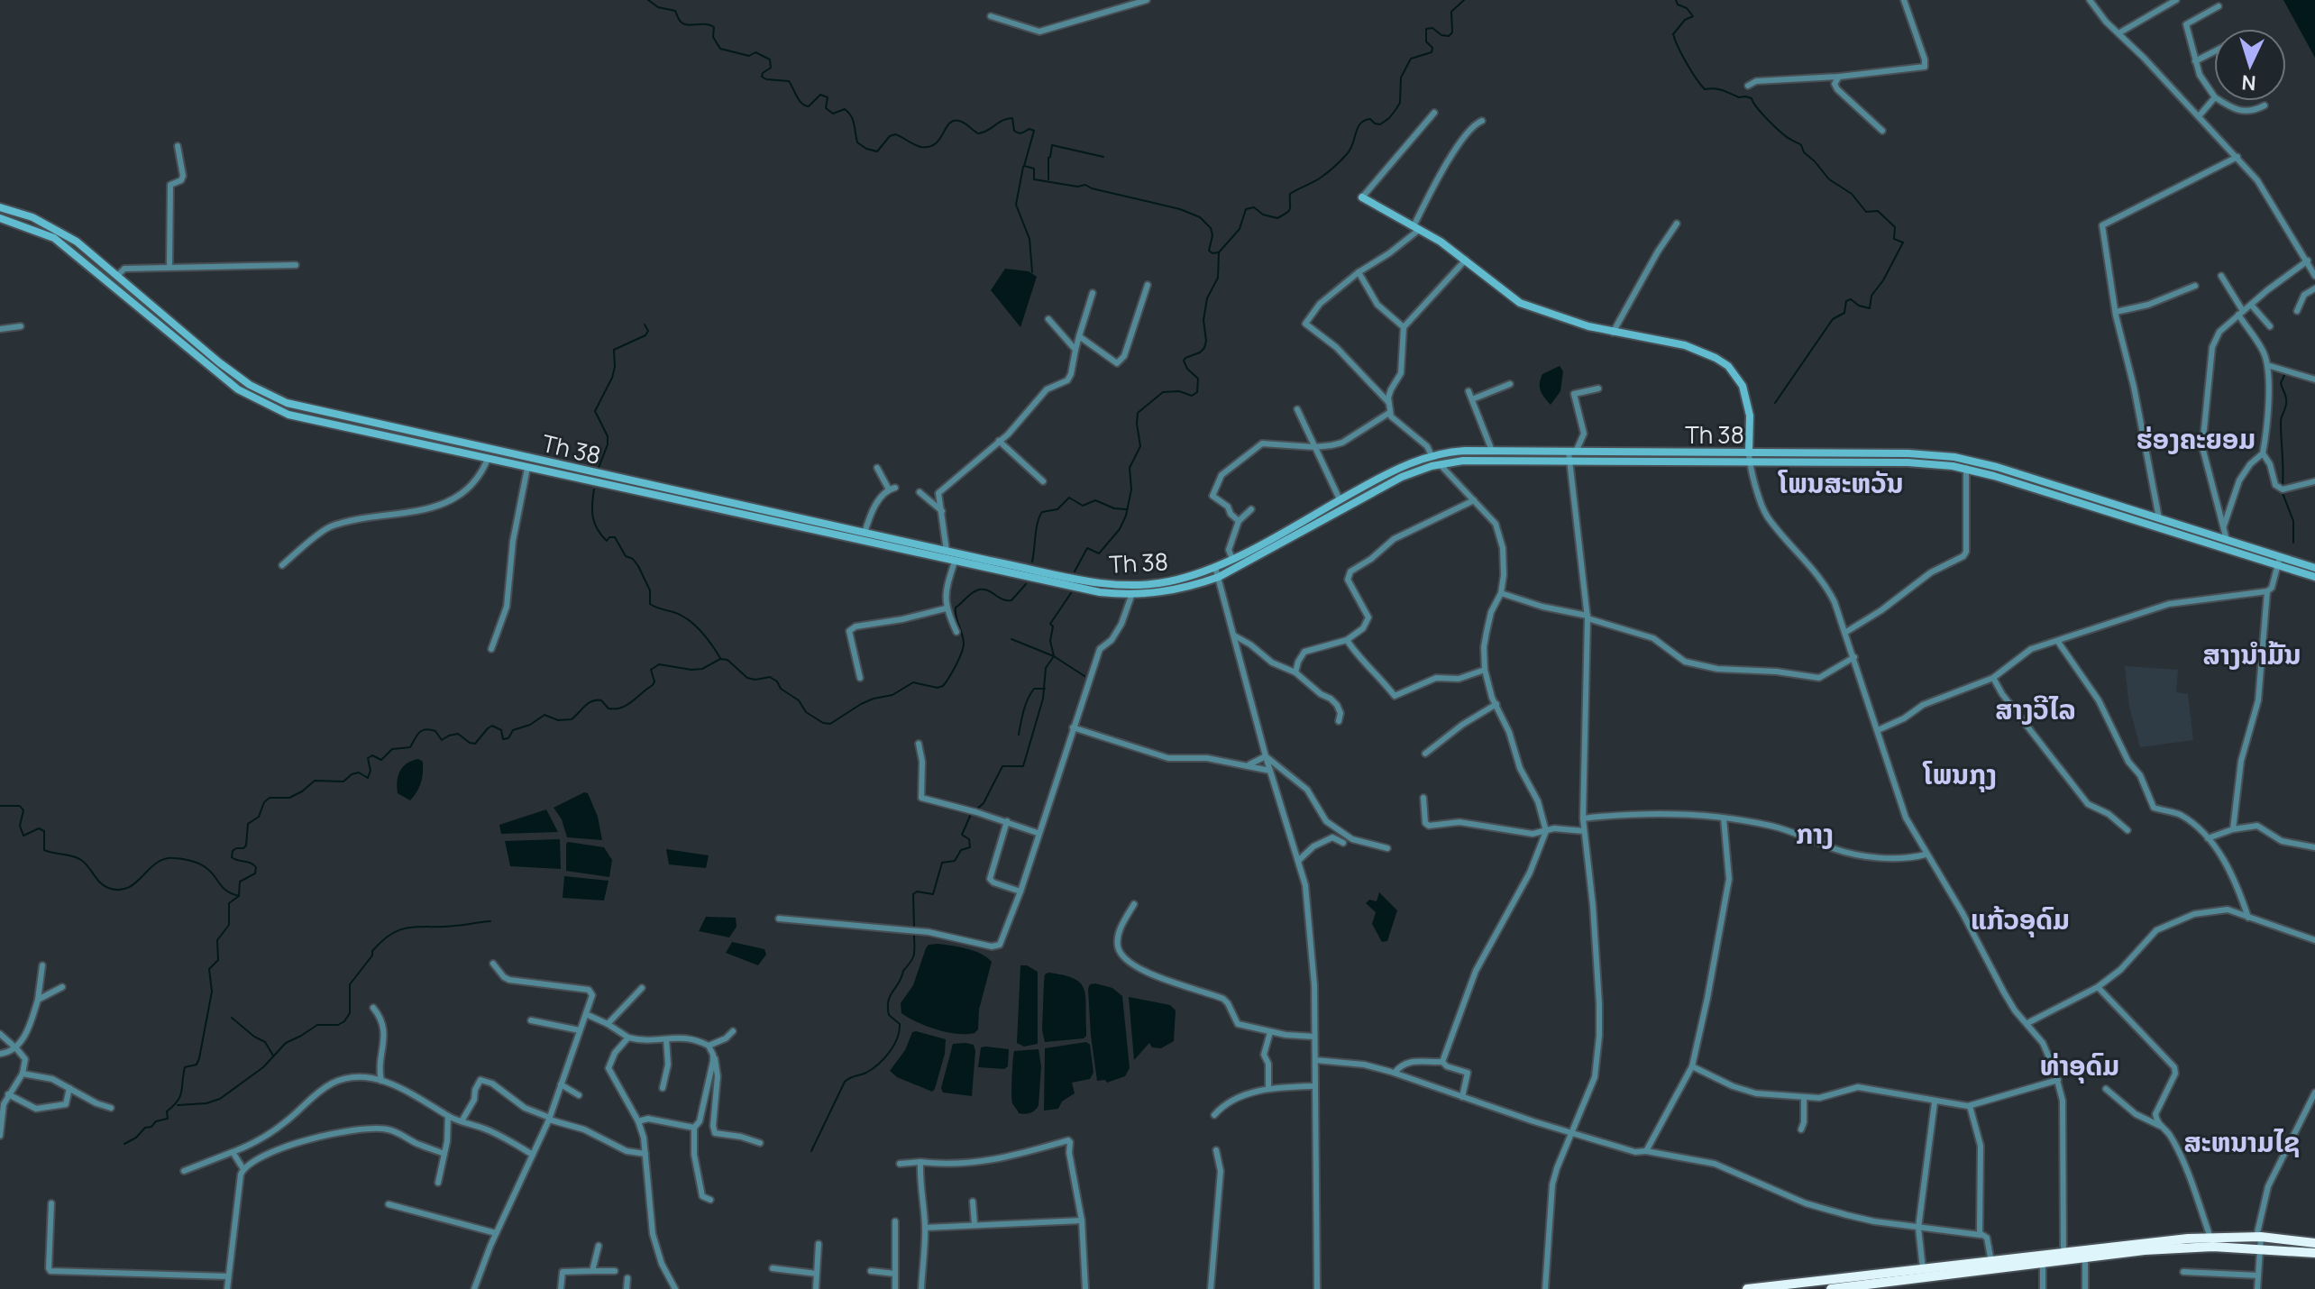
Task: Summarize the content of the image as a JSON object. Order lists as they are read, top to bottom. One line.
{"streets":{"street":["Th 38"]},"districts":["ຮ່ອງຄະຍອມ","ໂພນສະຫວັນ","ສາງນຳ້ມັນ","ສາງວີໄລ","ໂພນກຸງ","ກາງ","ແກ້ວອຸດົມ","ທ່າອຸດົມ","ສະຫນາມໄຊ"],"north":"bottom"}
